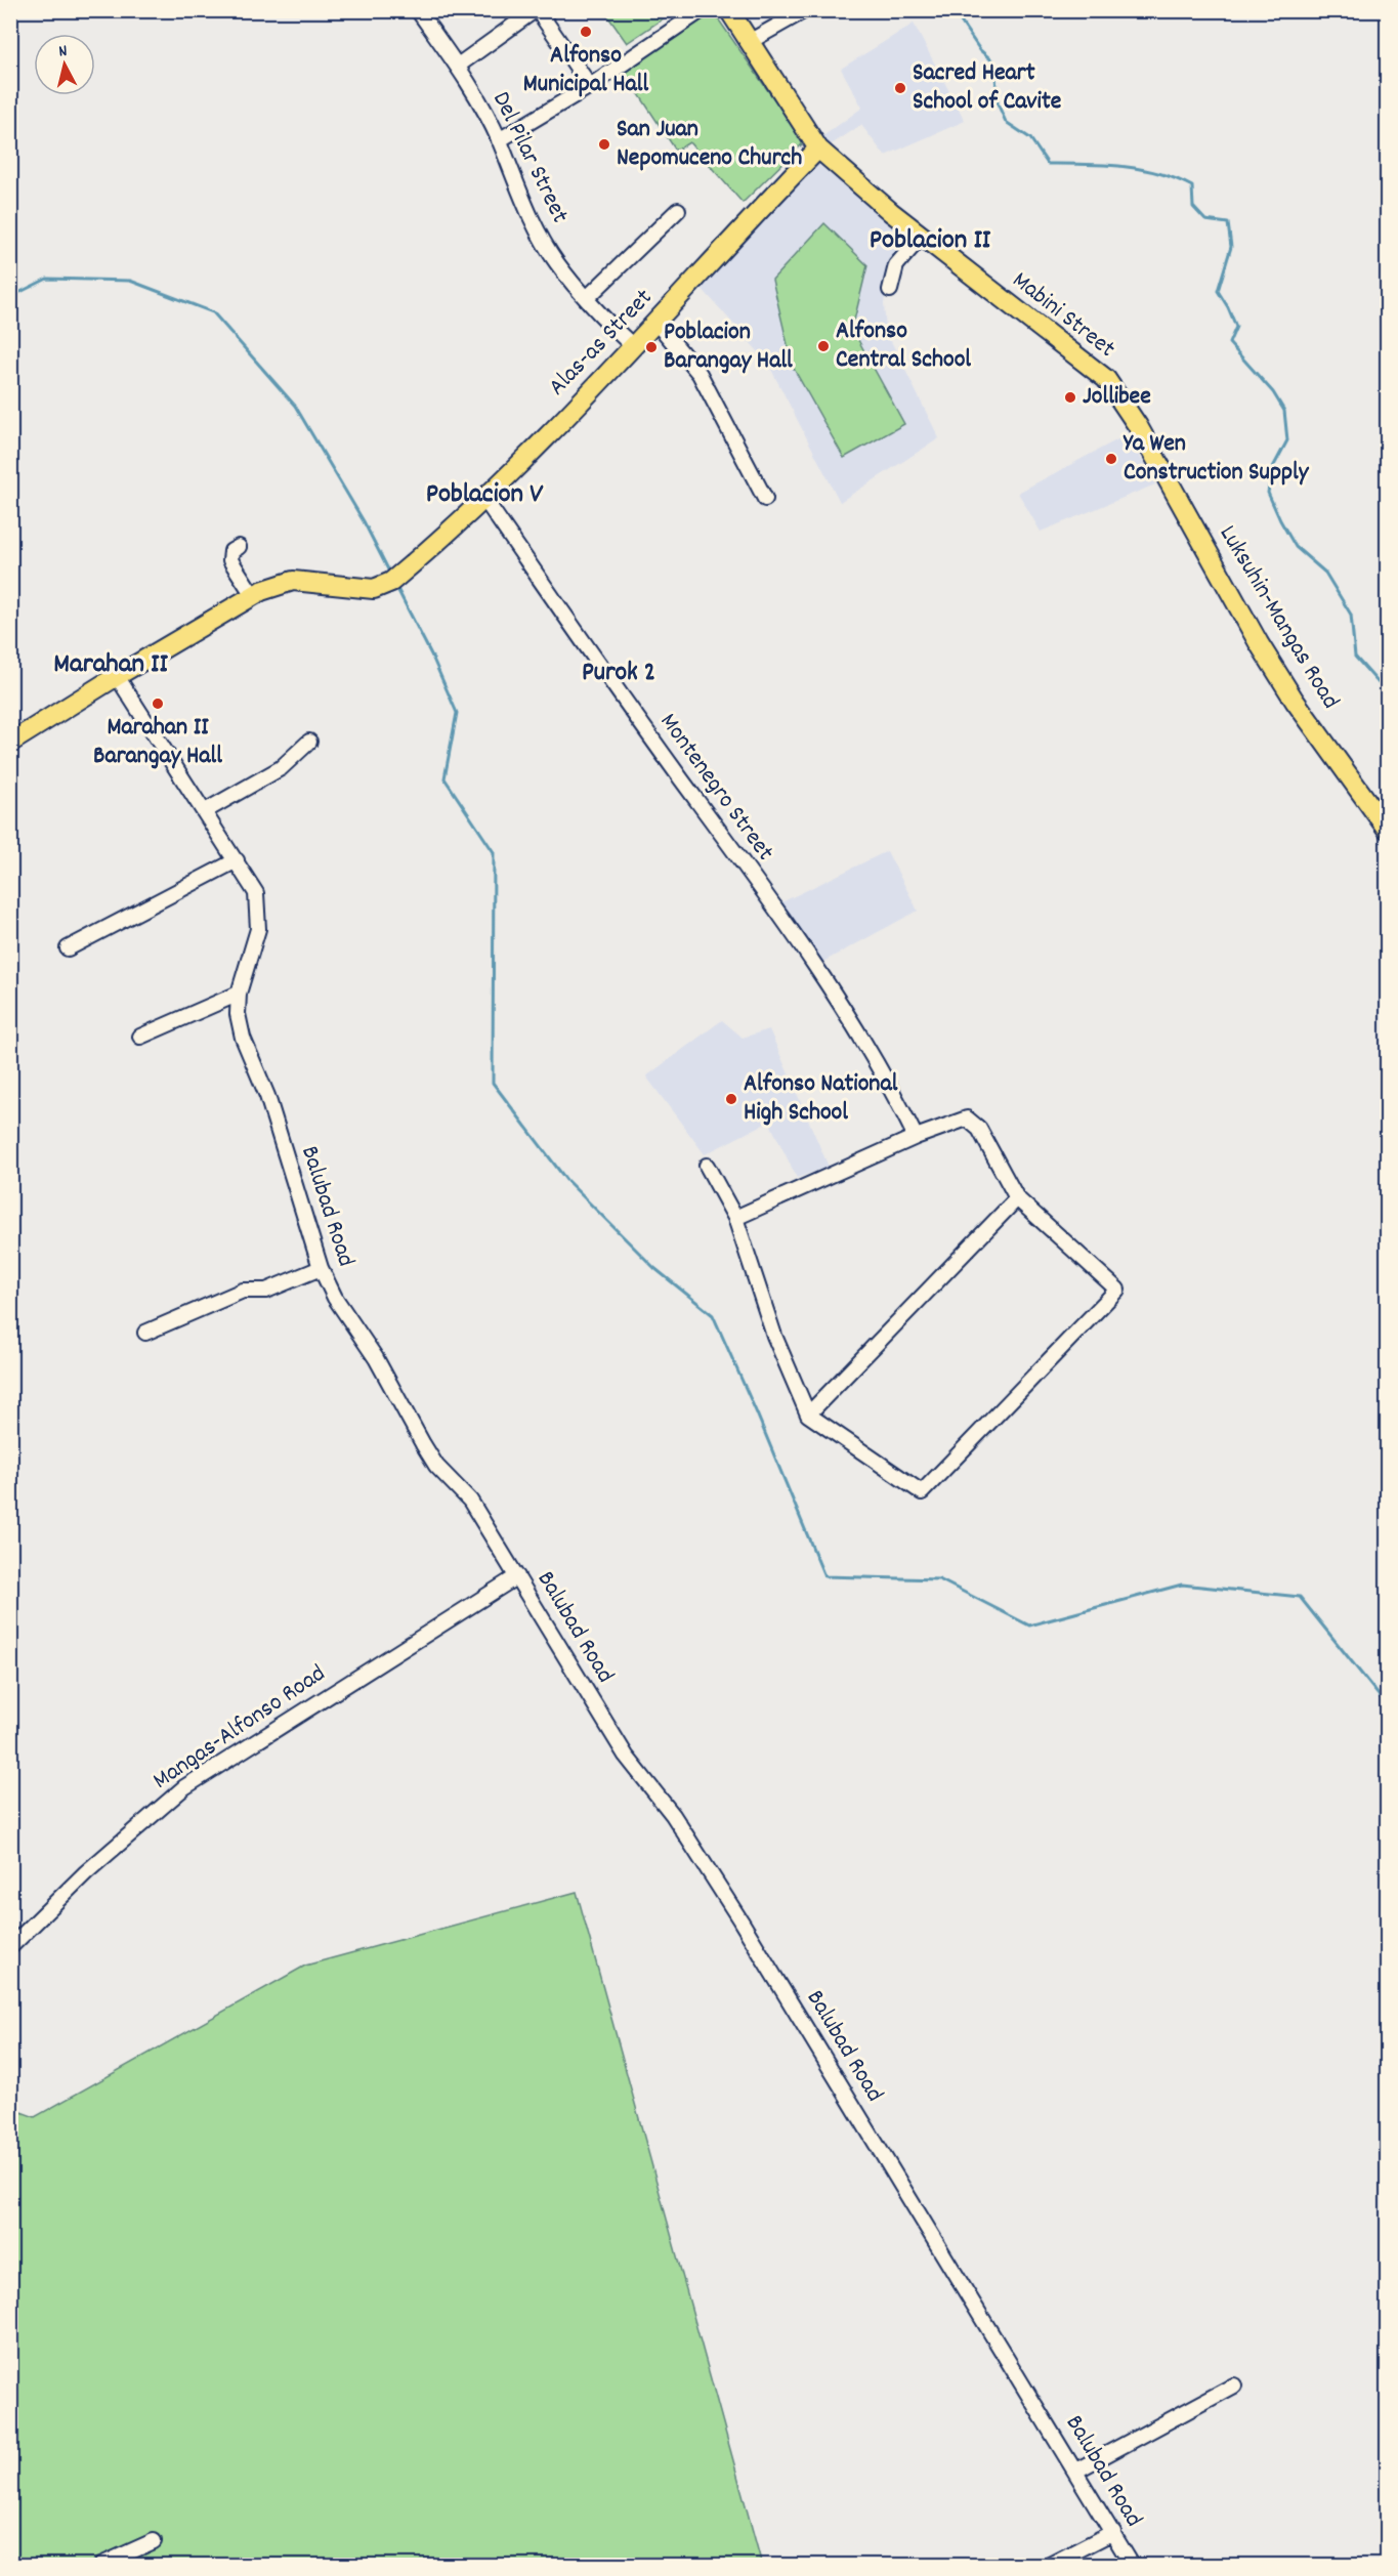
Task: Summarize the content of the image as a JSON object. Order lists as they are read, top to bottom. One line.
{"streets":{"main road":["Mabini Street","Alas-as Street","Luksuhin-Mangas Road"],"street":["Del Pilar Street","Montenegro Street","Balubad Road","Mangas-Alfonso Road"]},"crossings":[["Del Pilar Street","Alas-as Street"],["Mabini Street","Alas-as Street"],["Mabini Street","Luksuhin-Mangas Road"],["Alas-as Street","Montenegro Street"],["Balubad Road","Mangas-Alfonso Road"]],"districts":["Poblacion II","Poblacion V","Marahan II","Purok 2"],"places":["Alfonso Municipal Hall","Sacred Heart School of Cavite","San Juan Nepomuceno Church","Alfonso Central School","Poblacion Barangay Hall","Jollibee","Ya Wen Construction Supply","Marahan II Barangay Hall","Alfonso National High School"],"north":"top"}
